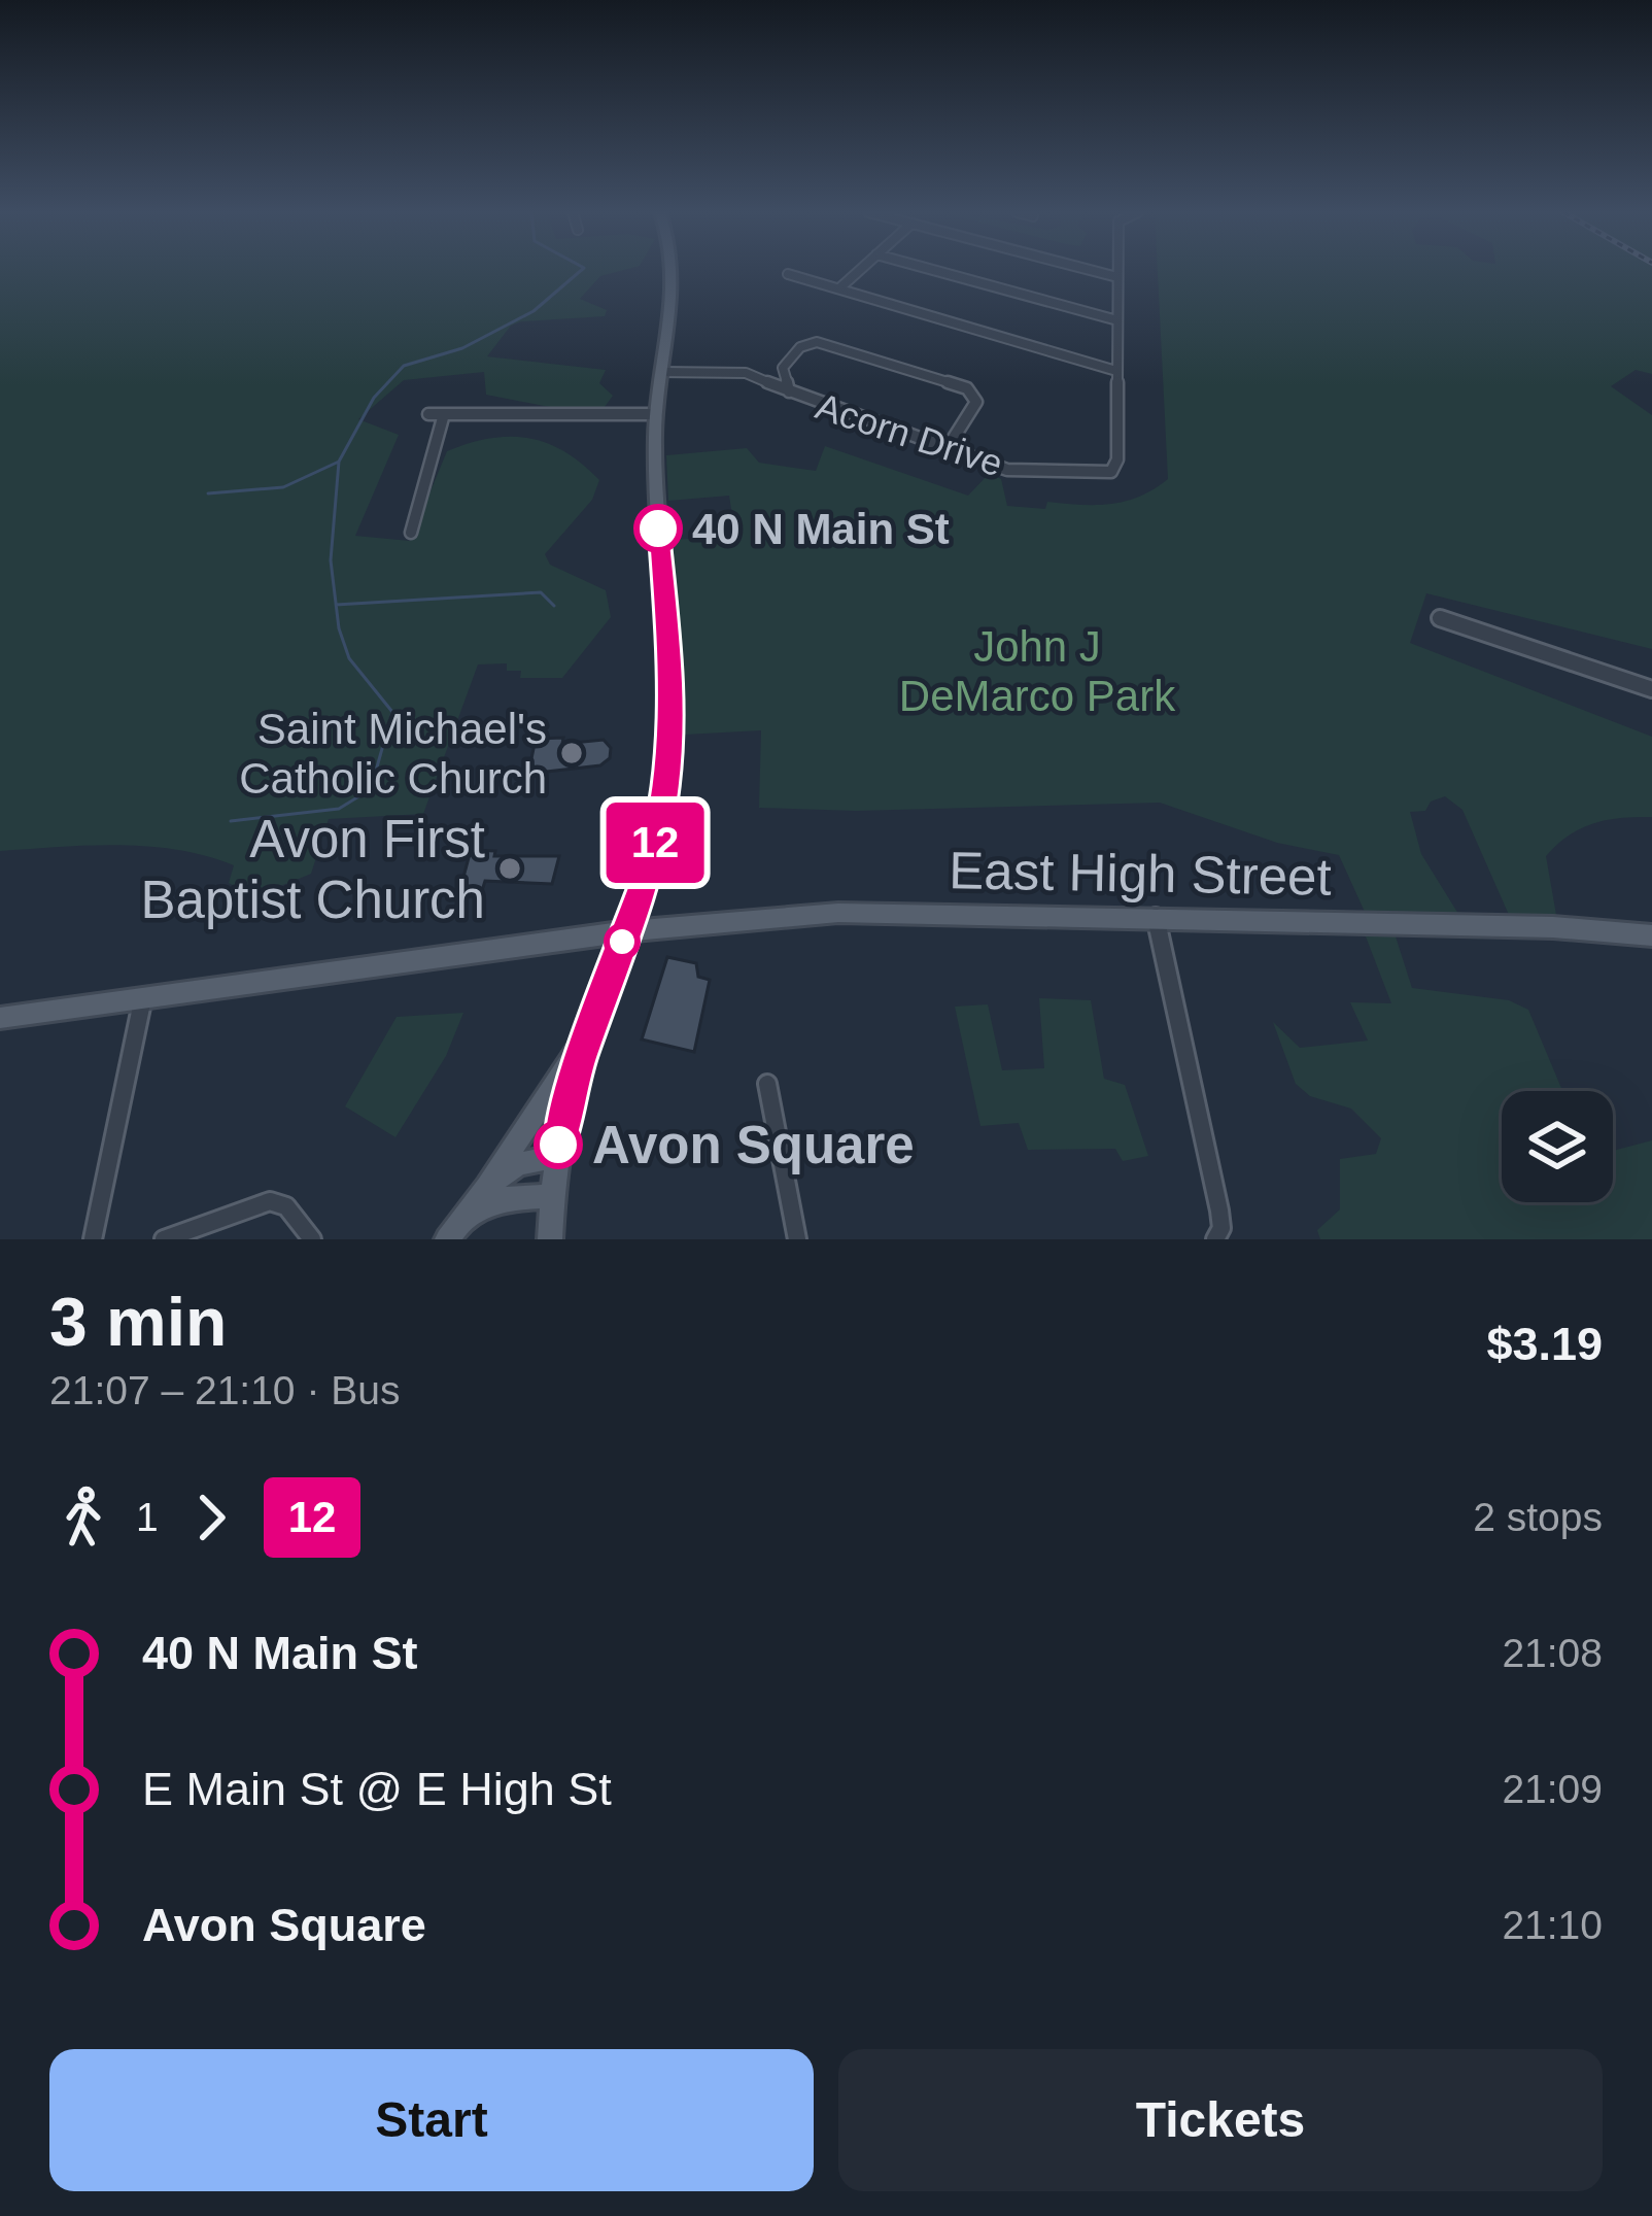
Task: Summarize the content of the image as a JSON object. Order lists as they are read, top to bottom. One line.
{"streets":{"main road":["East High Street"],"street":["Acorn Drive"]},"parks":["John J DeMarco Park"],"places":["40 N Main St","Saint Michael's Catholic Church","Avon First Baptist Church","Avon Square"],"lines":["bus line 12"],"page":{"on_map":"12","heading":["3 min","21:07 – 21:10 · Bus","$3.19"],"legs":["1","12","2 stops"],"list":[{"name":"40 N Main St","value":"21:08"},{"name":"E Main St @ E High St","value":"21:09"},{"name":"Avon Square","value":"21:10"}],"buttons":["Start","Tickets"]}}
